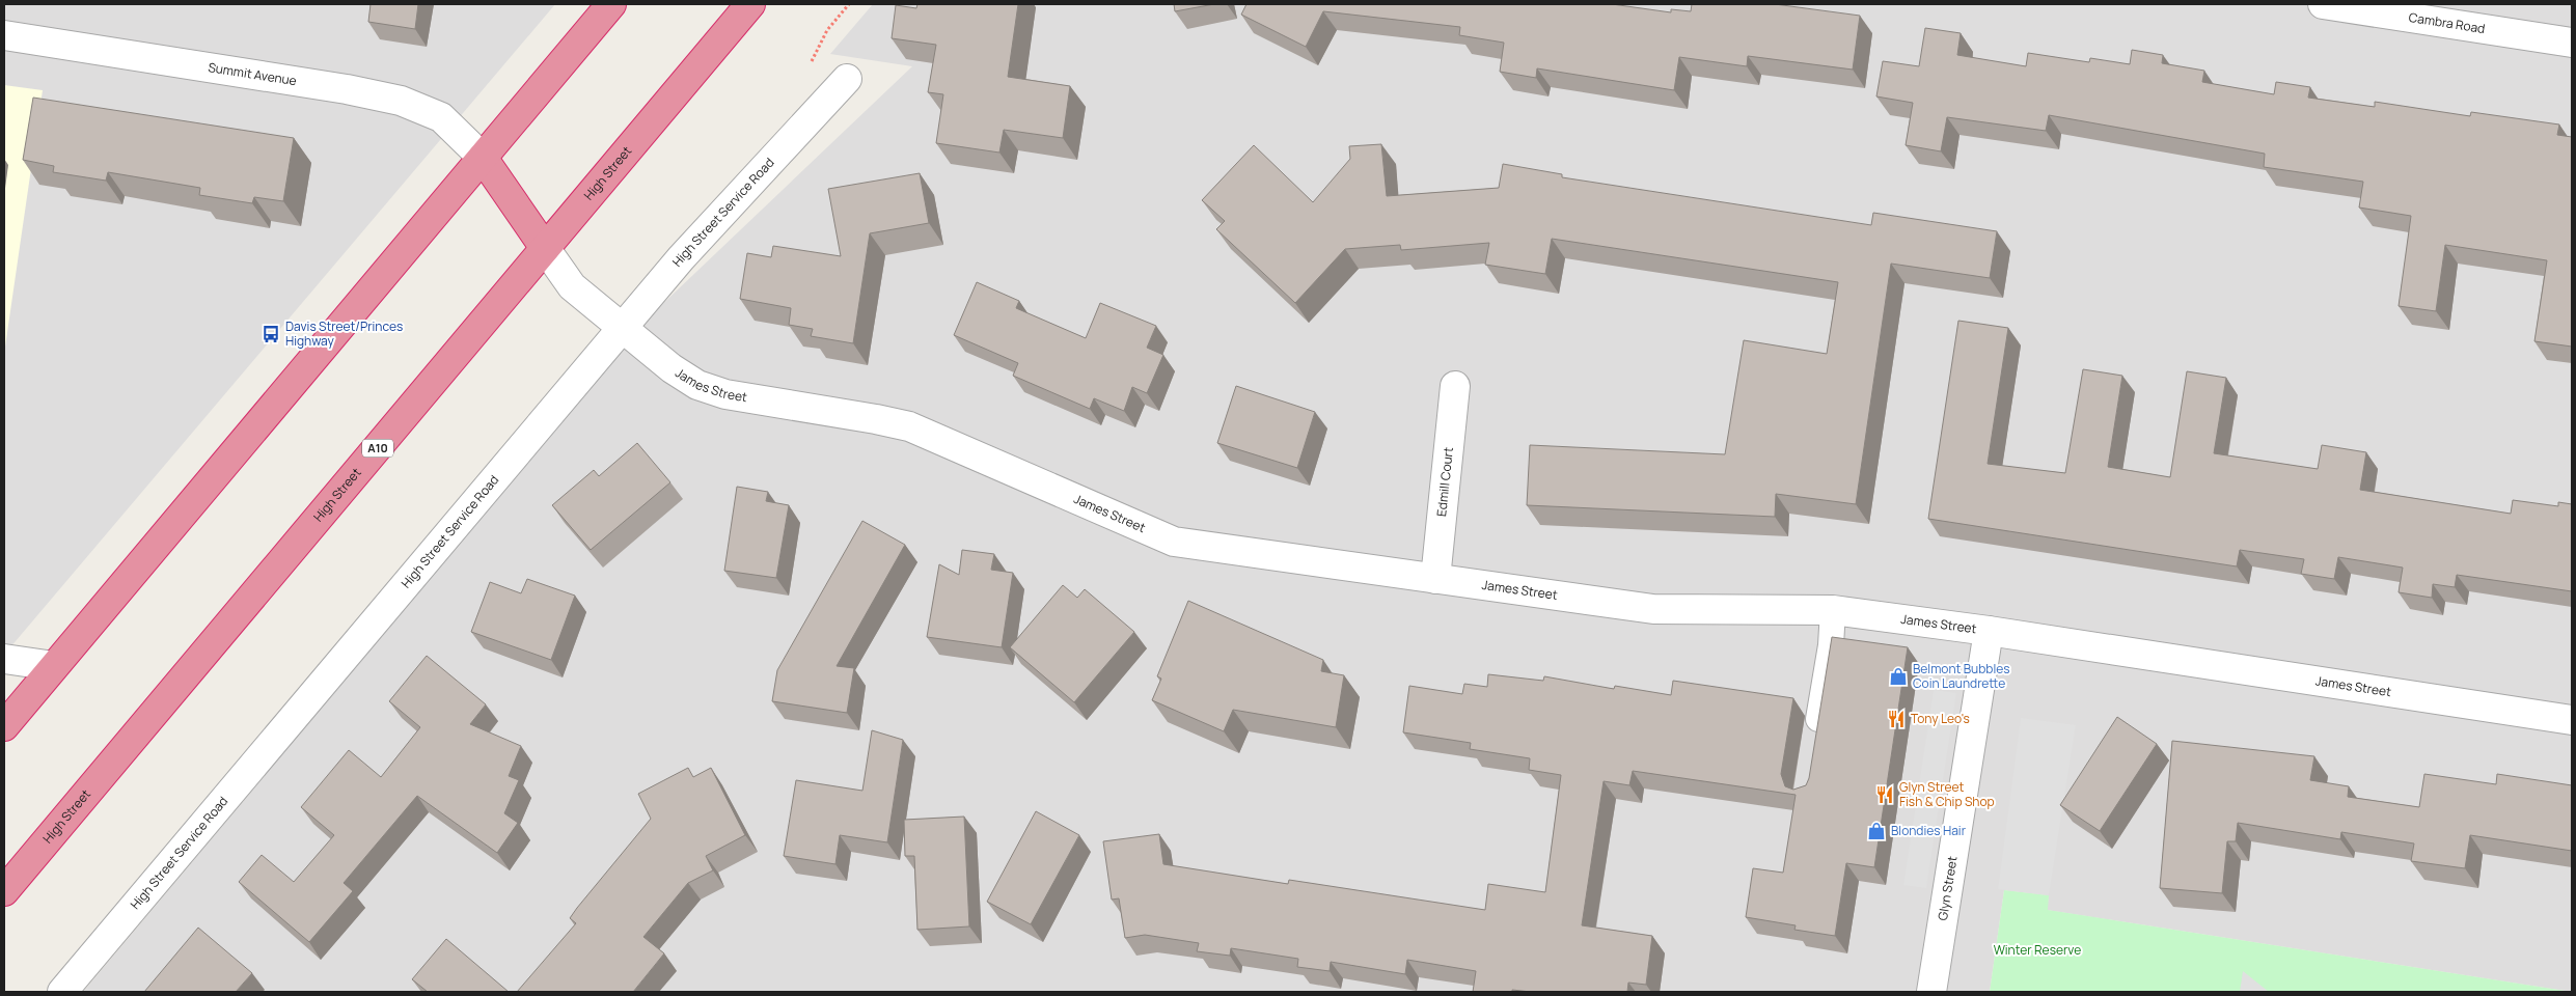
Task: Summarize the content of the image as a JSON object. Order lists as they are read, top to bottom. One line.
{"streets":{"highway":["High Street","A10"],"street":["Cambra Road","Summit Avenue","High Street Service Road","James Street","Edmill Court","Glyn Street"]},"crossings":[["High Street","James Street"],["High Street Service Road","James Street"],["James Street","Edmill Court"],["James Street","Glyn Street"]],"parks":["Winter Reserve"],"places":{"bus stop":["Davis Street/Princes Highway"],"shop":["Belmont Bubbles Coin Laundrette","Blondies Hair"],"restaurant":["Tony Leo's","Glyn Street Fish & Chip Shop"]}}
